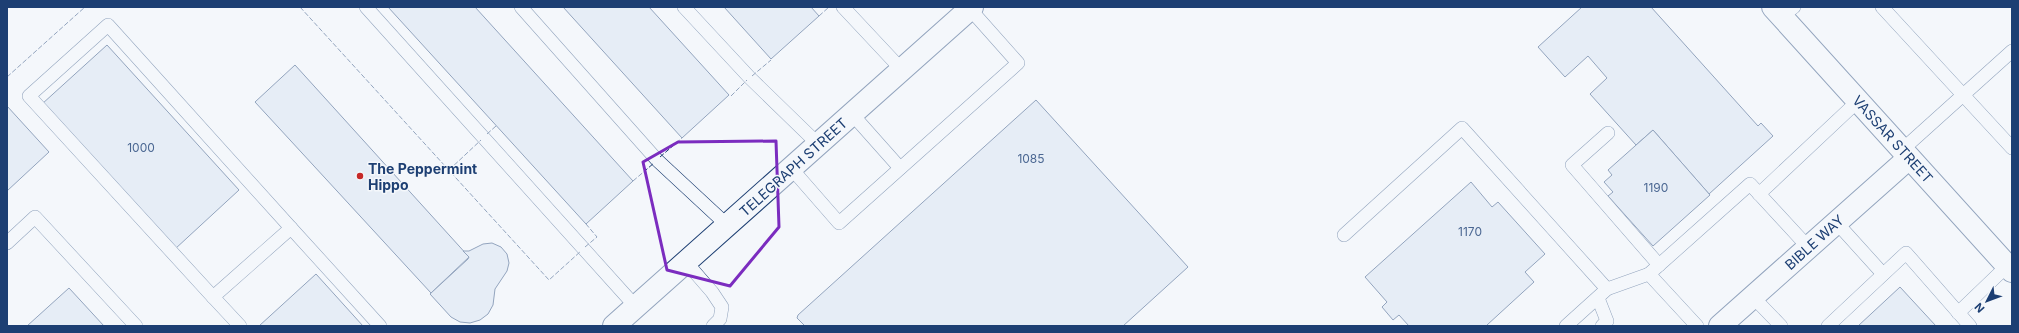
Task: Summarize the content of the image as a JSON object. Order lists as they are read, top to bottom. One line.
{"streets":{"street":["VASSAR STREET","TELEGRAPH STREET","BIBLE WAY"]},"crossings":[["VASSAR STREET","BIBLE WAY"]],"places":["The Peppermint Hippo"],"house_numbers":["1000","1085","1190","1170"],"north":"bottom left"}
